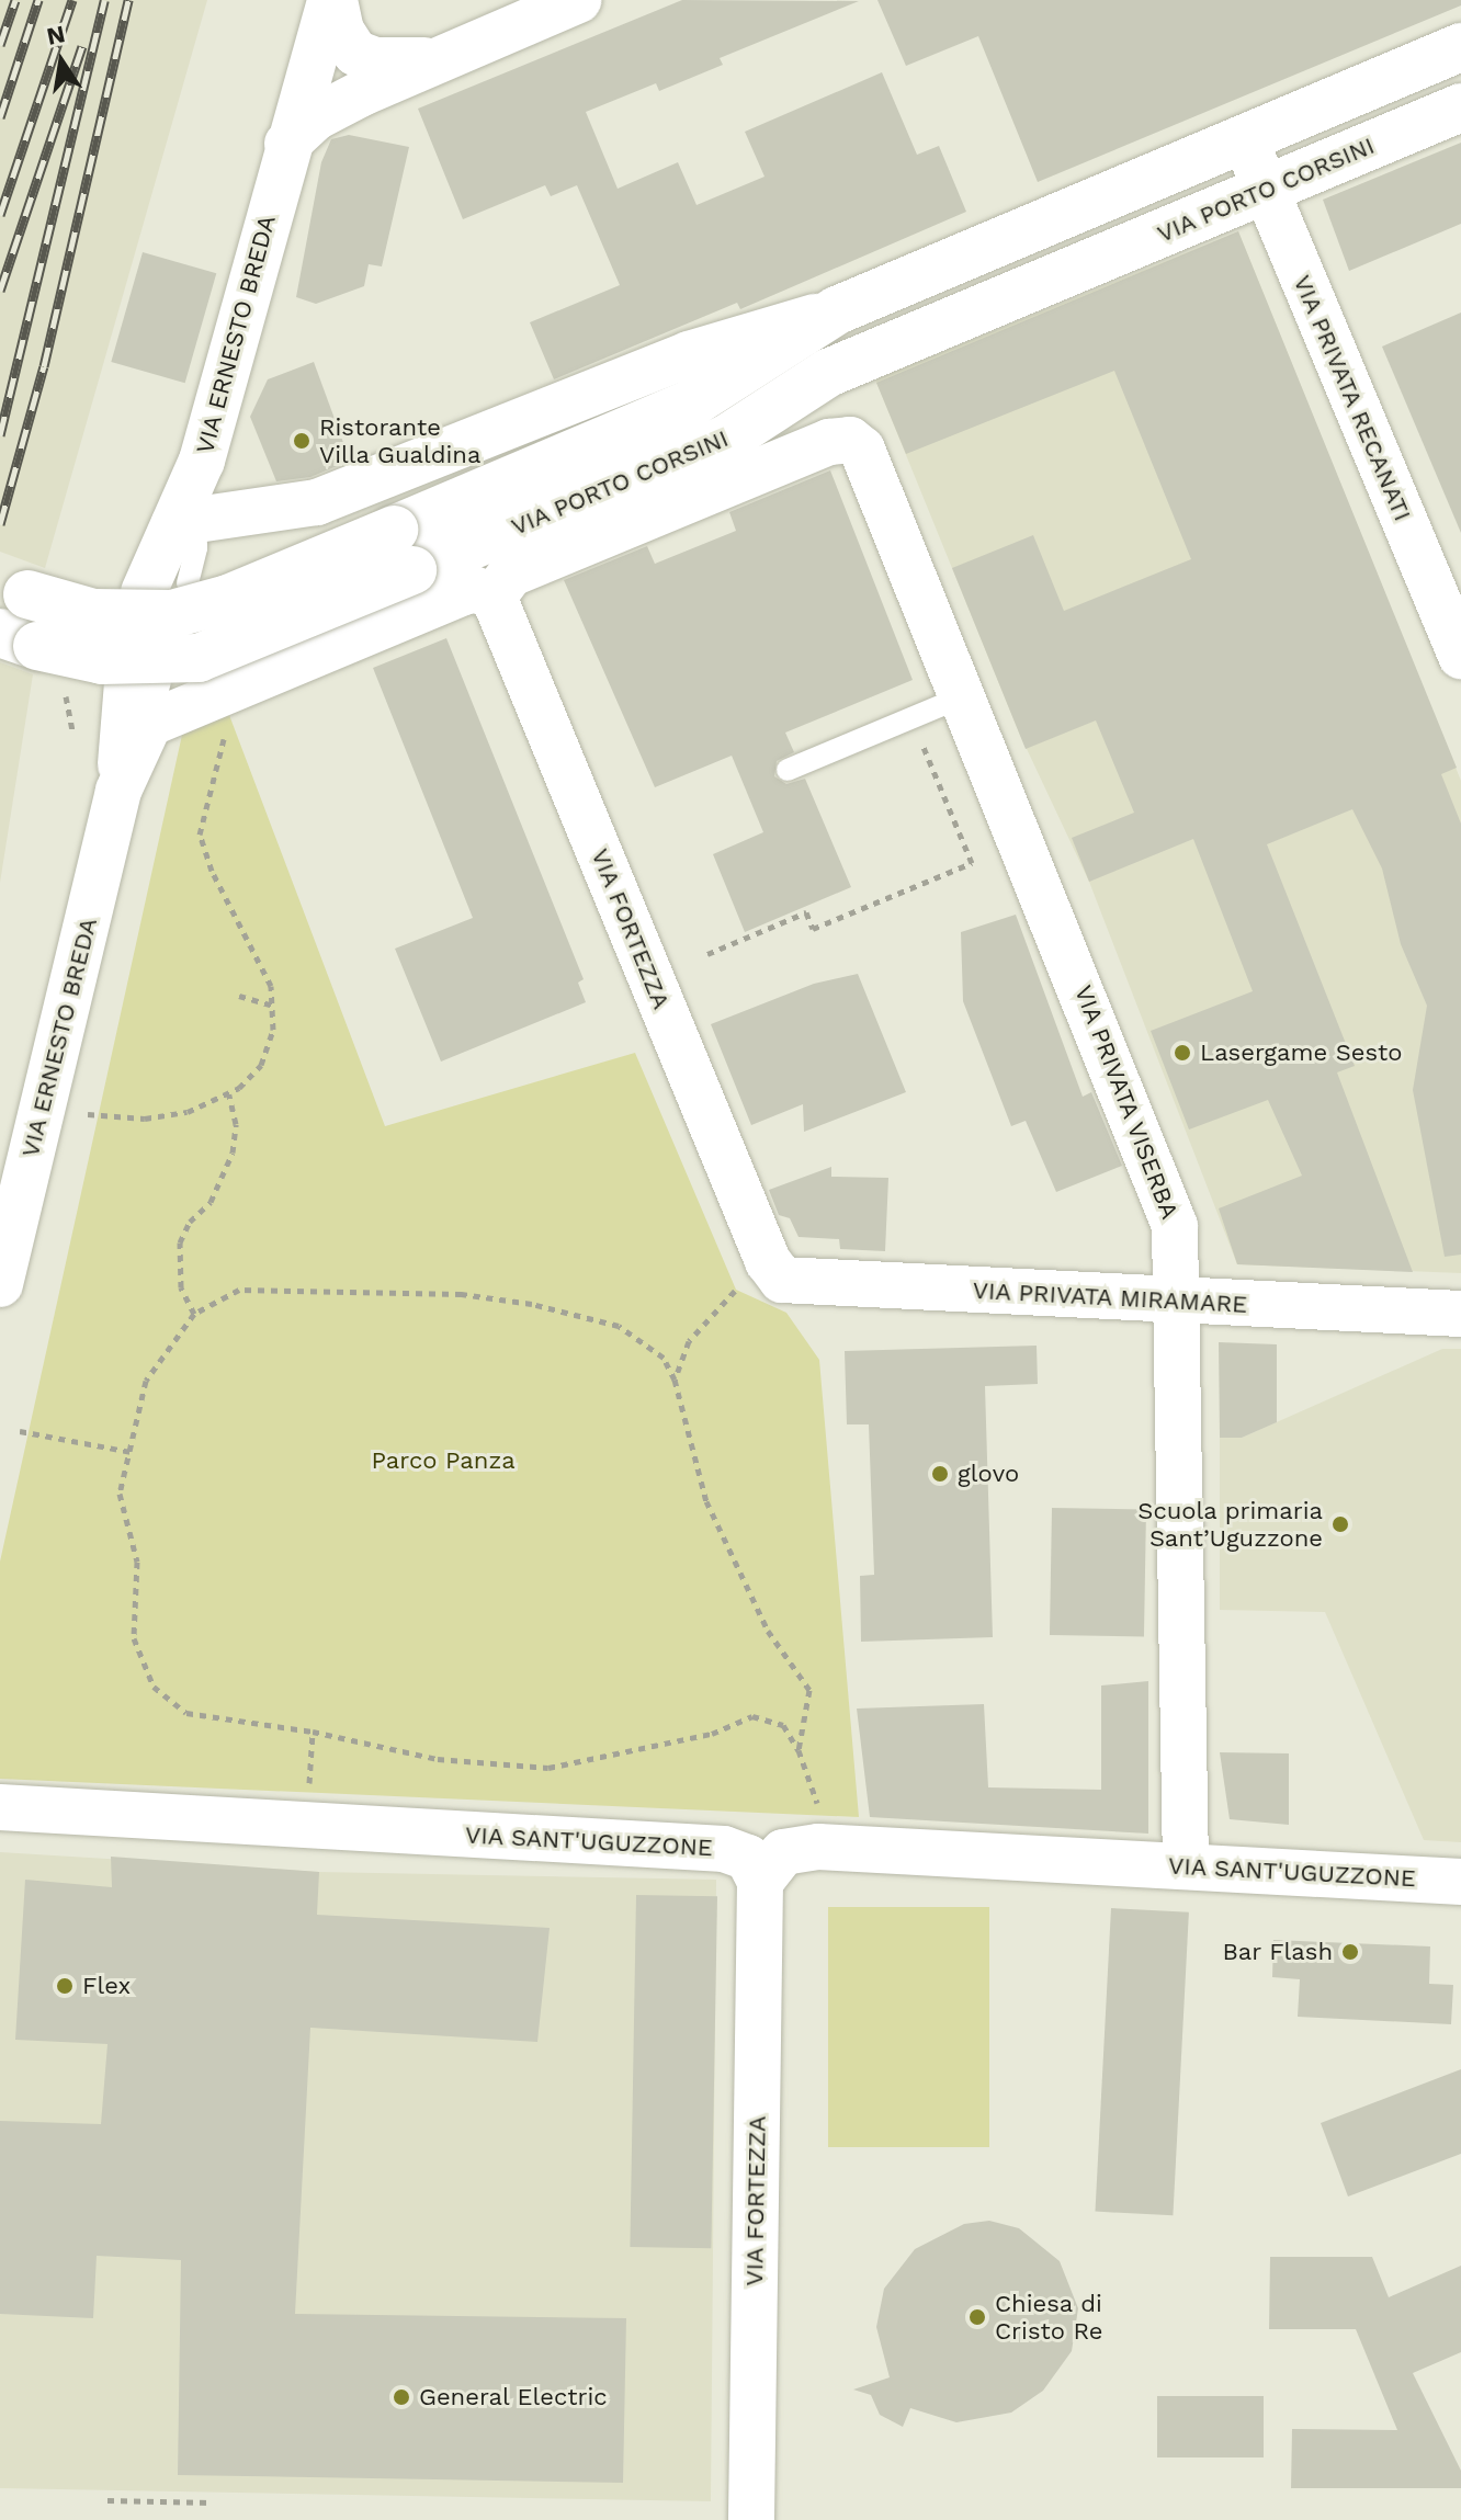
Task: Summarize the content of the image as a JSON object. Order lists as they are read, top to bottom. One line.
{"streets":{"street":["VIA PORTO CORSINI","VIA ERNESTO BREDA","VIA PRIVATA RECANATI","VIA FORTEZZA","VIA PRIVATA VISERBA","VIA PRIVATA MIRAMARE","VIA SANT'UGUZZONE"]},"crossings":[["VIA PORTO CORSINI","VIA ERNESTO BREDA"],["VIA PORTO CORSINI","VIA PRIVATA RECANATI"],["VIA PORTO CORSINI","VIA FORTEZZA"],["VIA PORTO CORSINI","VIA PRIVATA VISERBA"],["VIA ERNESTO BREDA","VIA FORTEZZA"],["VIA FORTEZZA","VIA PRIVATA MIRAMARE"],["VIA FORTEZZA","VIA SANT'UGUZZONE"],["VIA PRIVATA VISERBA","VIA PRIVATA MIRAMARE"],["VIA PRIVATA VISERBA","VIA SANT'UGUZZONE"]],"parks":["Parco Panza"],"places":["Ristorante Villa Gualdina","Lasergame Sesto","glovo","Scuola primaria Sant’Uguzzone","Bar Flash","Flex","Chiesa di Cristo Re","General Electric"],"north":"top"}
